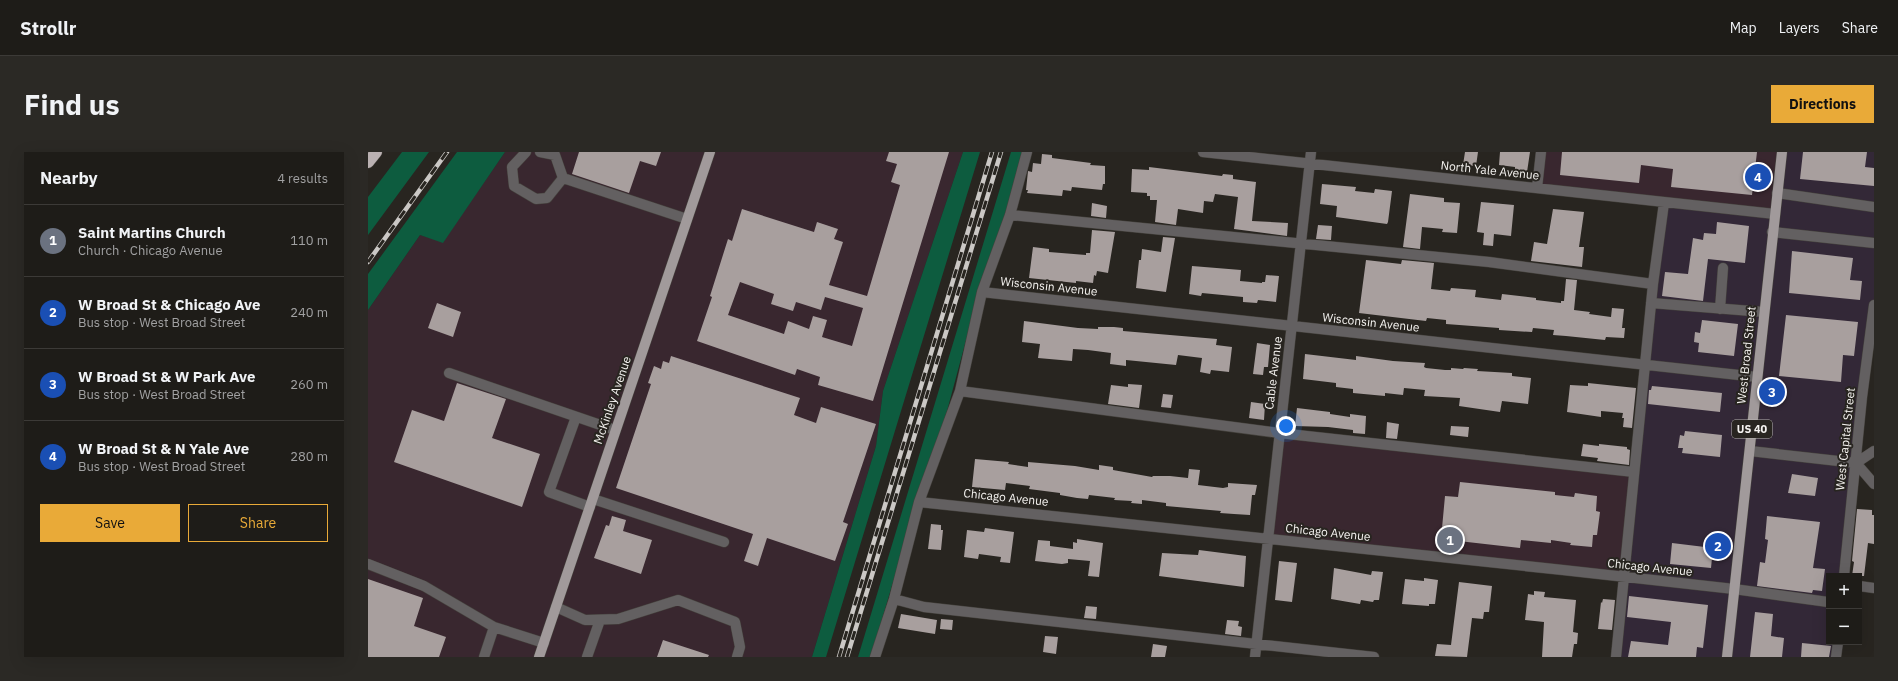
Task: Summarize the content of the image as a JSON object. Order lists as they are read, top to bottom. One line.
{"streets":{"main road":["West Broad Street","McKinley Avenue","US 40"],"street":["North Yale Avenue","Wisconsin Avenue","Cable Avenue","West Capital Street","Chicago Avenue"]},"crossings":[["North Yale Avenue","West Broad Street"],["North Yale Avenue","Cable Avenue"],["Wisconsin Avenue","West Broad Street"],["Wisconsin Avenue","Cable Avenue"],["West Broad Street","Chicago Avenue"],["Cable Avenue","Chicago Avenue"]],"page":{"header":"Strollr","nav":["Map","Layers","Share"],"buttons":["Directions",["Save","Share"]],"title":"Find us","heading":["Nearby","4 results"],"pins":["4","3","1","2"],"list":[{"mark":"1","name":"Saint Martins Church","note":"Church · Chicago Avenue","value":"110 m"},{"mark":"2","name":"W Broad St & Chicago Ave","note":"Bus stop · West Broad Street","value":"240 m"},{"mark":"3","name":"W Broad St & W Park Ave","note":"Bus stop · West Broad Street","value":"260 m"},{"mark":"4","name":"W Broad St & N Yale Ave","note":"Bus stop · West Broad Street","value":"280 m"}],"map_buttons":["+","−"]}}
